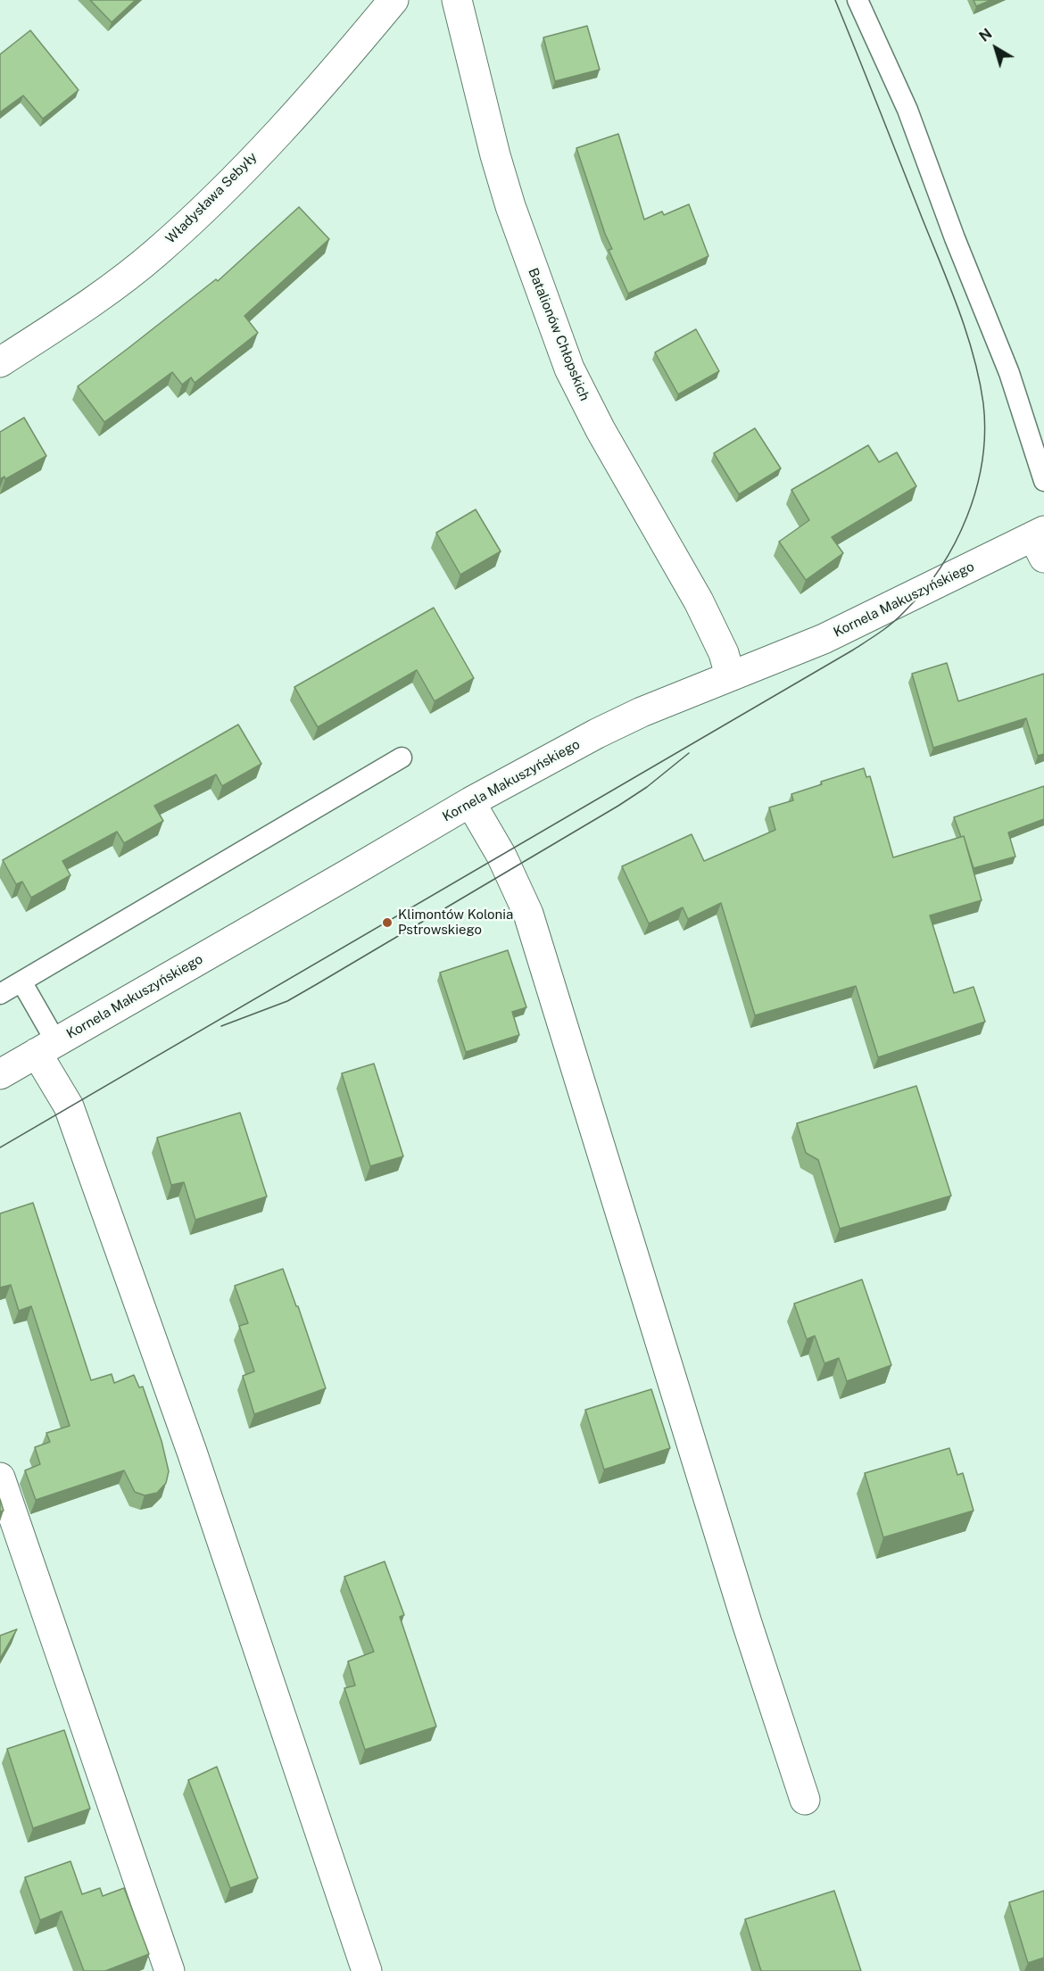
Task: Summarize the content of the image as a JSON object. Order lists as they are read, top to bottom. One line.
{"streets":{"street":["Władysława Sebyły","Batalionów Chłopskich","Kornela Makuszyńskiego"]},"crossings":[["Batalionów Chłopskich","Kornela Makuszyńskiego"]],"places":["Klimontów Kolonia Pstrowskiego"],"north":"top left"}
